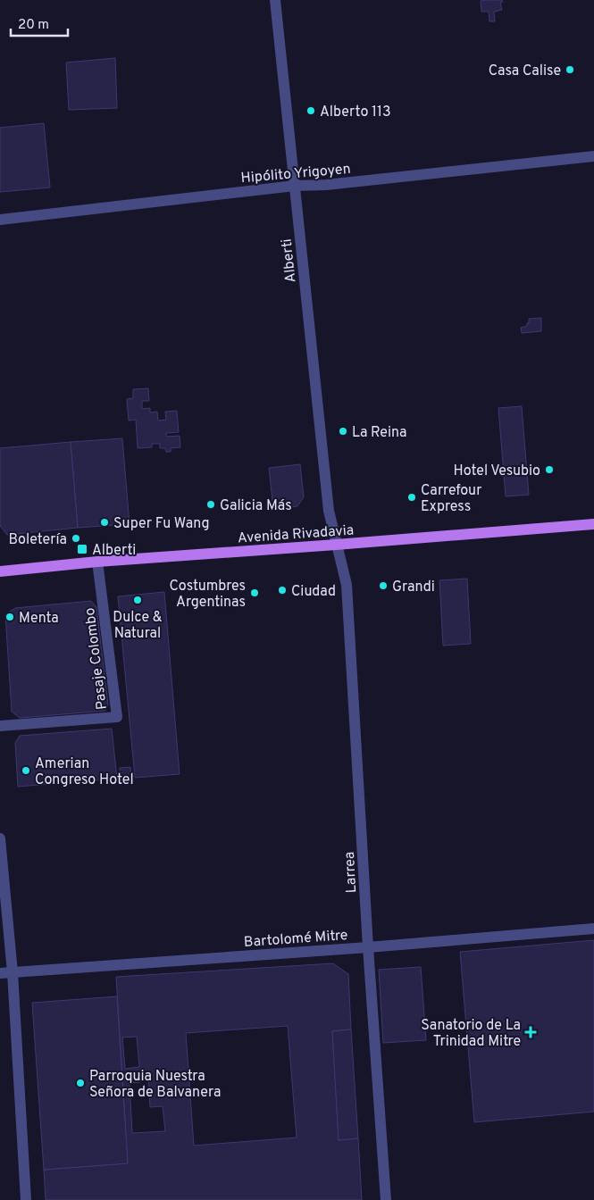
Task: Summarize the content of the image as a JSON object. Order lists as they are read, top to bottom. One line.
{"streets":{"main road":["Avenida Rivadavia"],"street":["Hipólito Yrigoyen","Alberti","Pasaje Colombo","Larrea","Bartolomé Mitre"]},"crossings":[["Hipólito Yrigoyen","Alberti"],["Alberti","Avenida Rivadavia"],["Alberti","Larrea"],["Avenida Rivadavia","Pasaje Colombo"],["Avenida Rivadavia","Larrea"],["Larrea","Bartolomé Mitre"]],"places":{"other":["Casa Calise","Alberto 113","La Reina","Hotel Vesubio","Carrefour Express","Galicia Más","Super Fu Wang","Boletería","Grandi","Ciudad","Costumbres Argentinas","Dulce & Natural","Menta","Amerian Congreso Hotel","Parroquia Nuestra Señora de Balvanera"],"transit":["Alberti"],"health":["Sanatorio de La Trinidad Mitre"]},"scale_bar":"20 m"}
